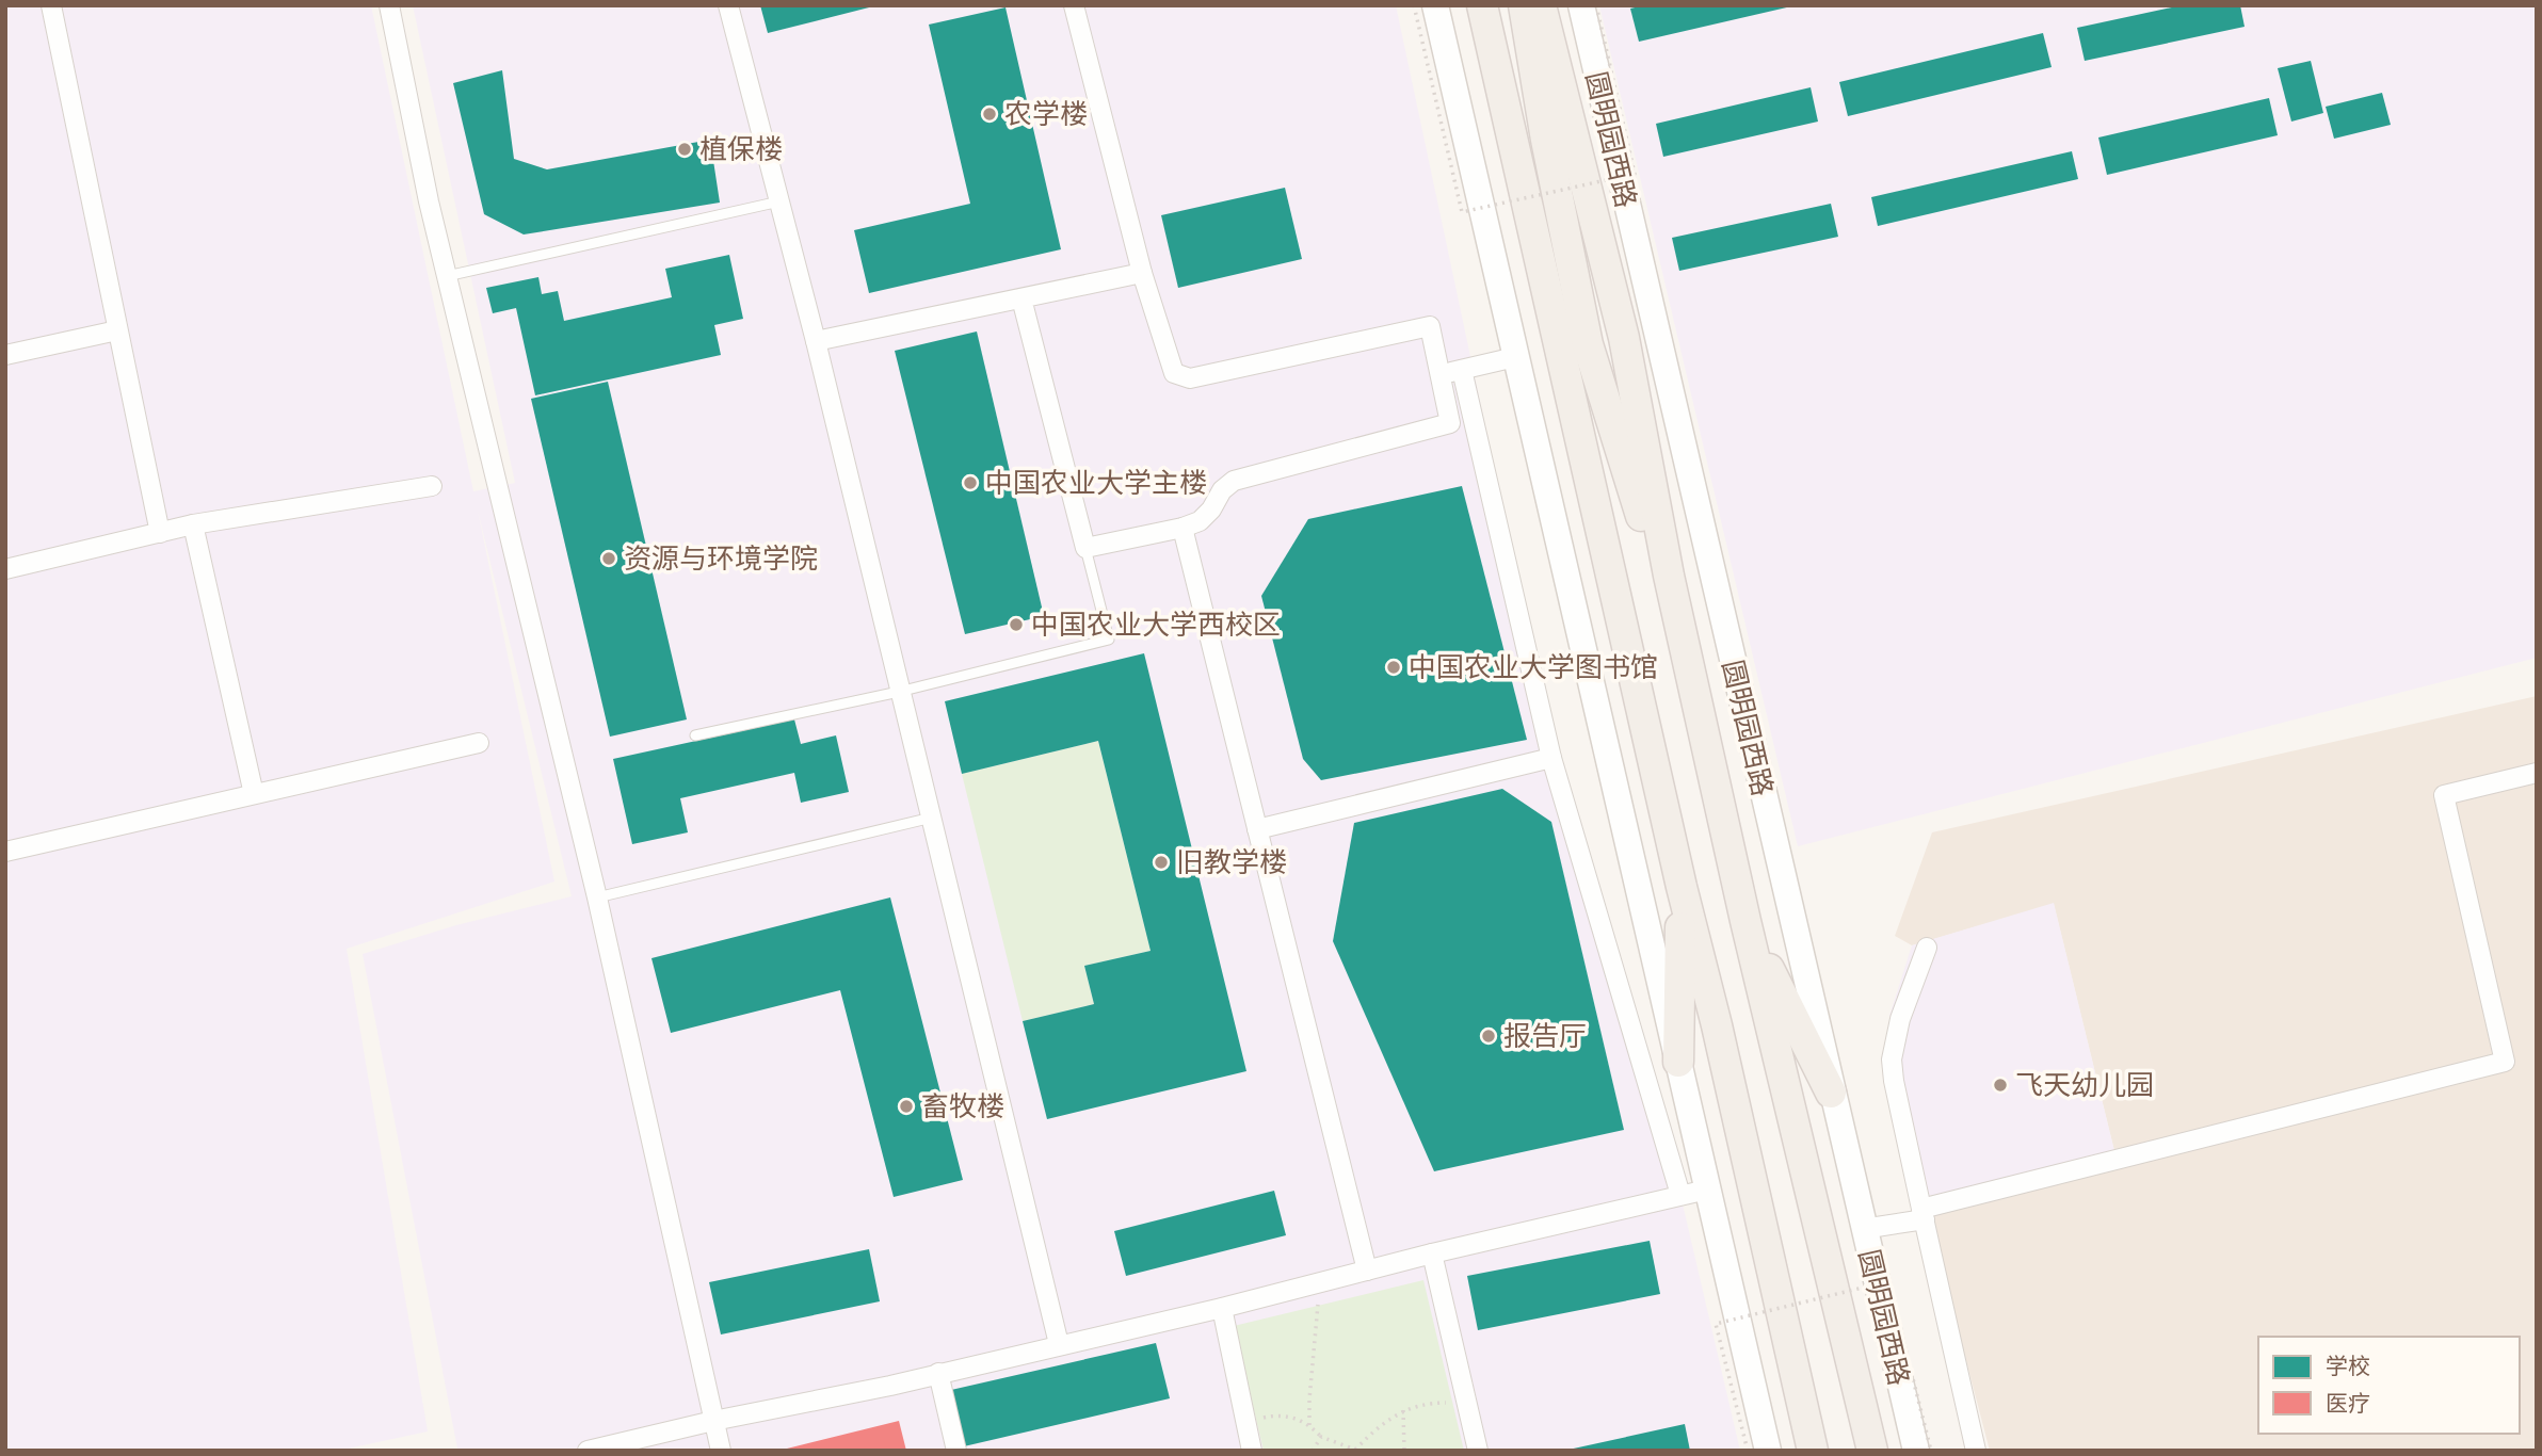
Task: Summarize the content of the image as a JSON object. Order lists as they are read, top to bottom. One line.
{"streets":{"main road":["圆明园西路"]},"places":["农学楼","植保楼","中国农业大学主楼","资源与环境学院","中国农业大学西校区","中国农业大学图书馆","旧教学楼","报告厅","飞天幼儿园","畜牧楼"],"legend":["学校","医疗"]}
